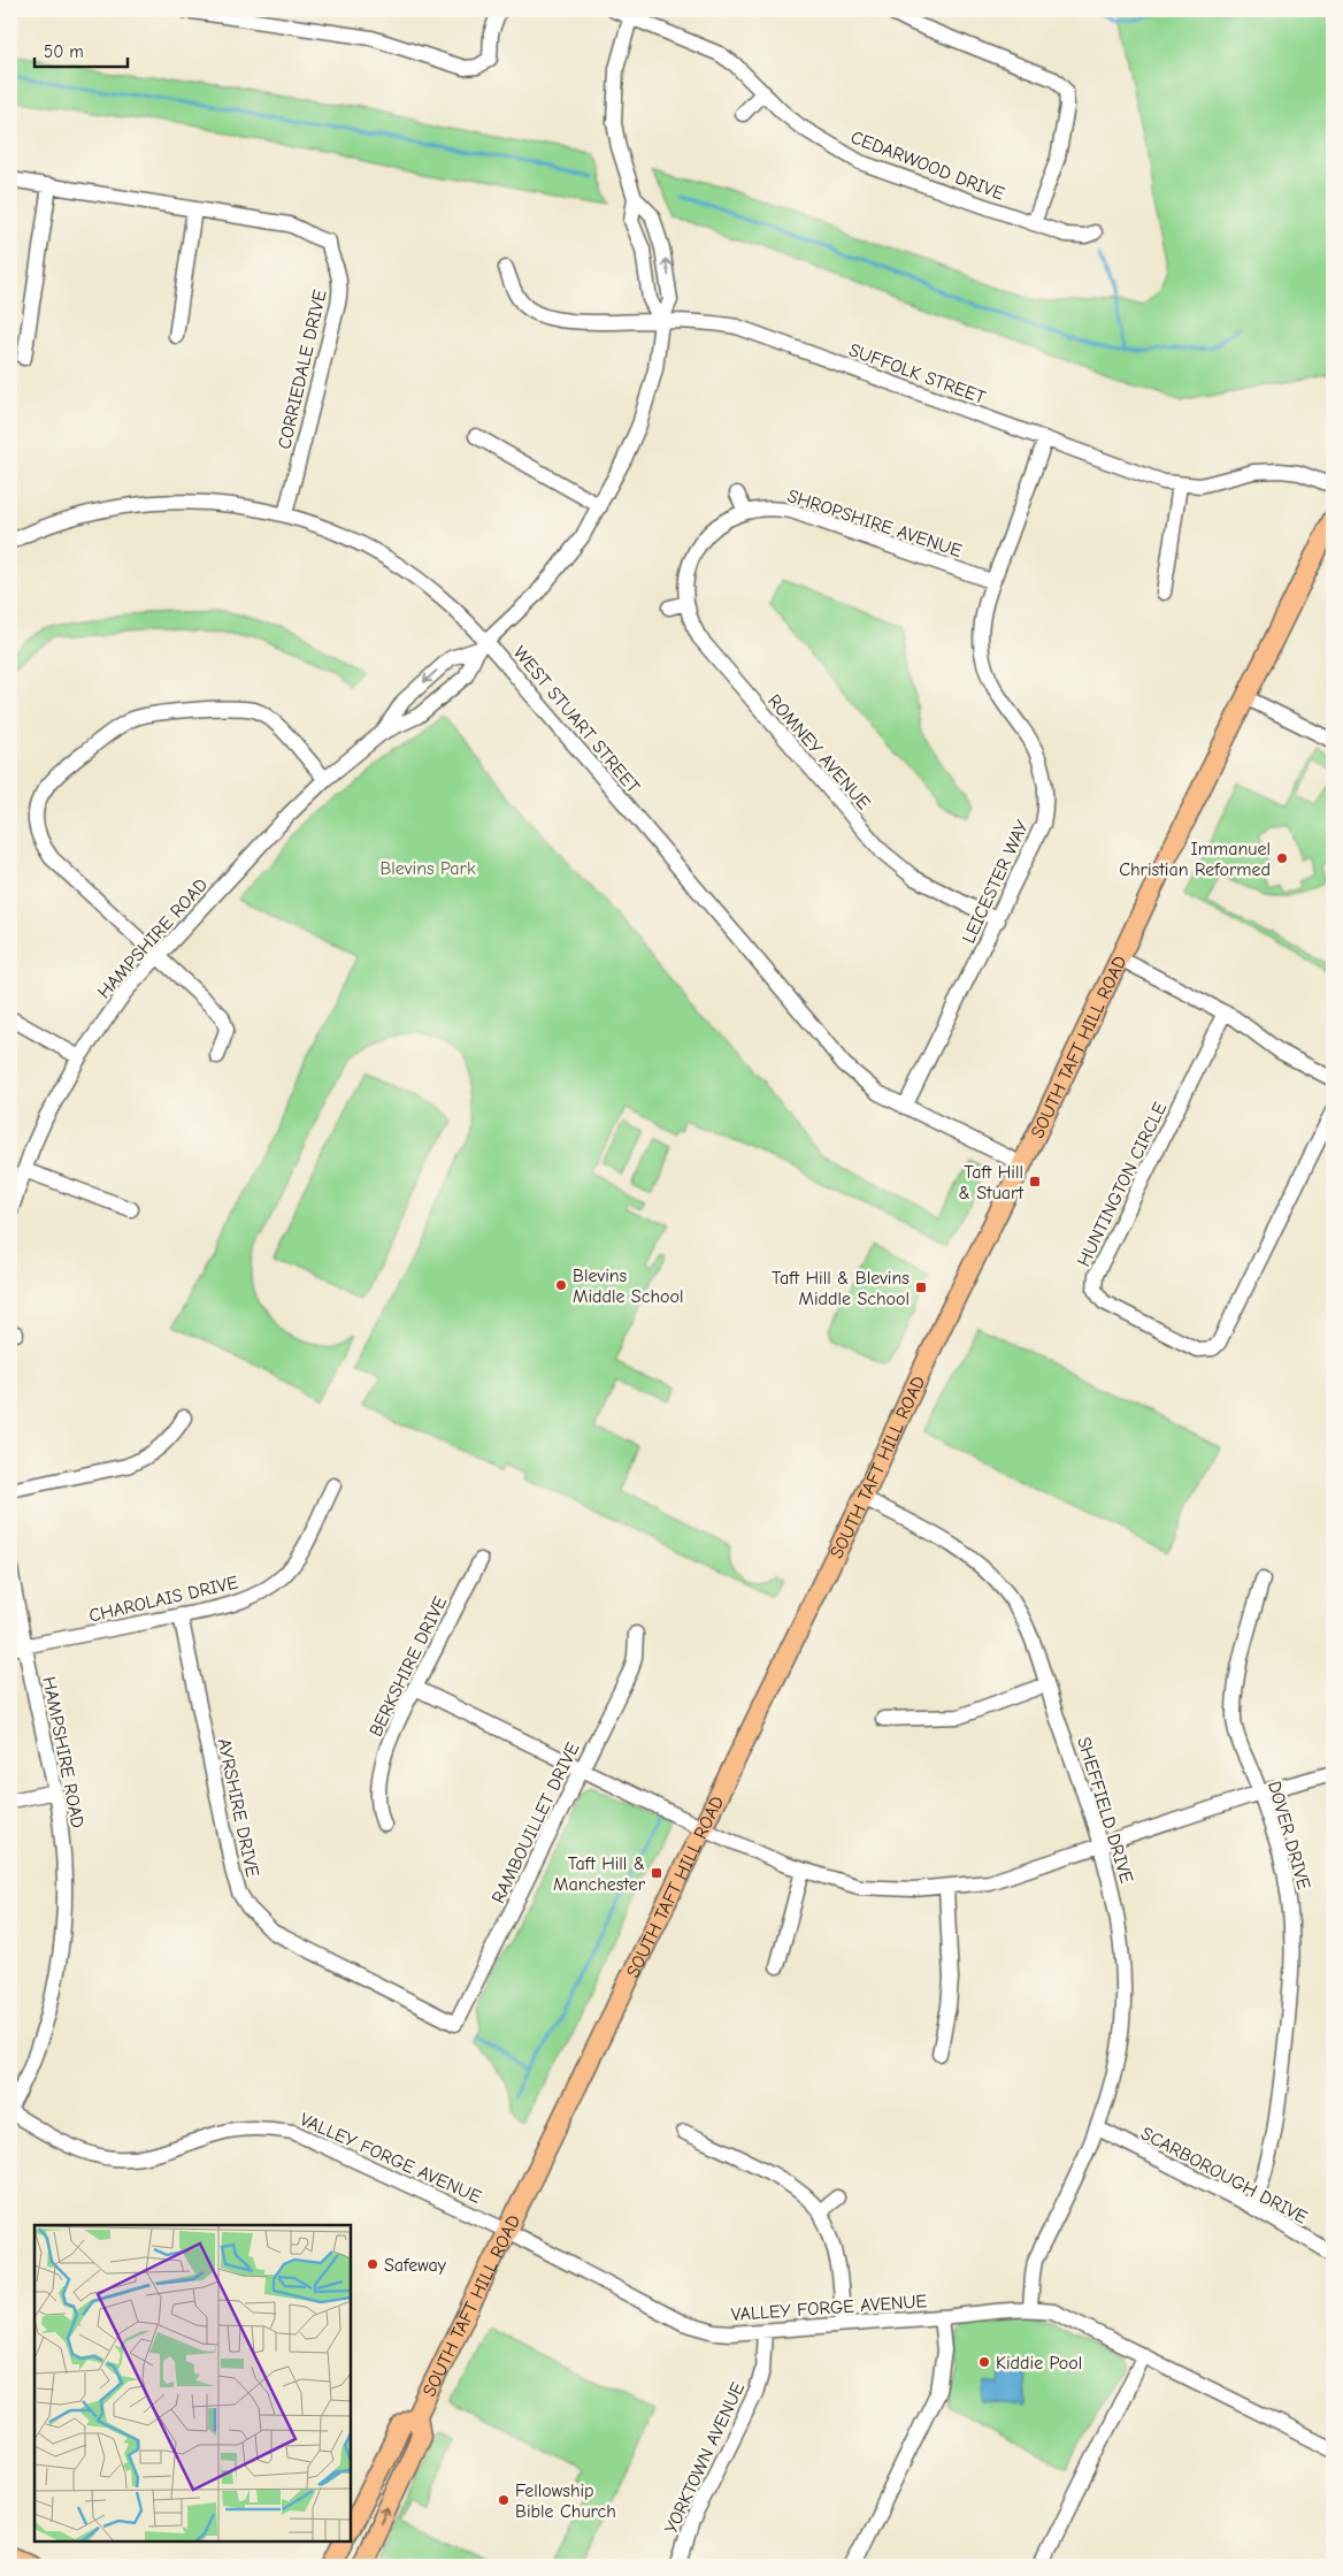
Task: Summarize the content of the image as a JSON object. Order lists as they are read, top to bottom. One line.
{"streets":{"main road":["SOUTH TAFT HILL ROAD"],"street":["CEDARWOOD DRIVE","CORRIEDALE DRIVE","SUFFOLK STREET","SHROPSHIRE AVENUE","WEST STUART STREET","ROMNEY AVENUE","LEICESTER WAY","HAMPSHIRE ROAD","HUNTINGTON CIRCLE","CHAROLAIS DRIVE","BERKSHIRE DRIVE","AYRSHIRE DRIVE","SHEFFIELD DRIVE","RAMBOUILLET DRIVE","DOVER DRIVE","VALLEY FORGE AVENUE","SCARBOROUGH DRIVE","YORKTOWN AVENUE"]},"crossings":[["CEDARWOOD DRIVE","HAMPSHIRE ROAD"],["CORRIEDALE DRIVE","WEST STUART STREET"],["SUFFOLK STREET","LEICESTER WAY"],["SUFFOLK STREET","HAMPSHIRE ROAD"],["SHROPSHIRE AVENUE","ROMNEY AVENUE"],["SHROPSHIRE AVENUE","LEICESTER WAY"],["WEST STUART STREET","LEICESTER WAY"],["WEST STUART STREET","HAMPSHIRE ROAD"],["WEST STUART STREET","SOUTH TAFT HILL ROAD"],["ROMNEY AVENUE","LEICESTER WAY"],["HAMPSHIRE ROAD","CHAROLAIS DRIVE"],["SOUTH TAFT HILL ROAD","SHEFFIELD DRIVE"],["SOUTH TAFT HILL ROAD","VALLEY FORGE AVENUE"],["CHAROLAIS DRIVE","AYRSHIRE DRIVE"],["AYRSHIRE DRIVE","RAMBOUILLET DRIVE"],["SHEFFIELD DRIVE","VALLEY FORGE AVENUE"],["SHEFFIELD DRIVE","SCARBOROUGH DRIVE"],["DOVER DRIVE","SCARBOROUGH DRIVE"],["VALLEY FORGE AVENUE","YORKTOWN AVENUE"]],"parks":["Blevins Park"],"places":{"other":["Immanuel Christian Reformed","Blevins Middle School","Safeway","Kiddie Pool","Fellowship Bible Church"],"transit":["Taft Hill & Stuart","Taft Hill & Blevins Middle School","Taft Hill & Manchester"]},"scale_bar":"50 m"}
